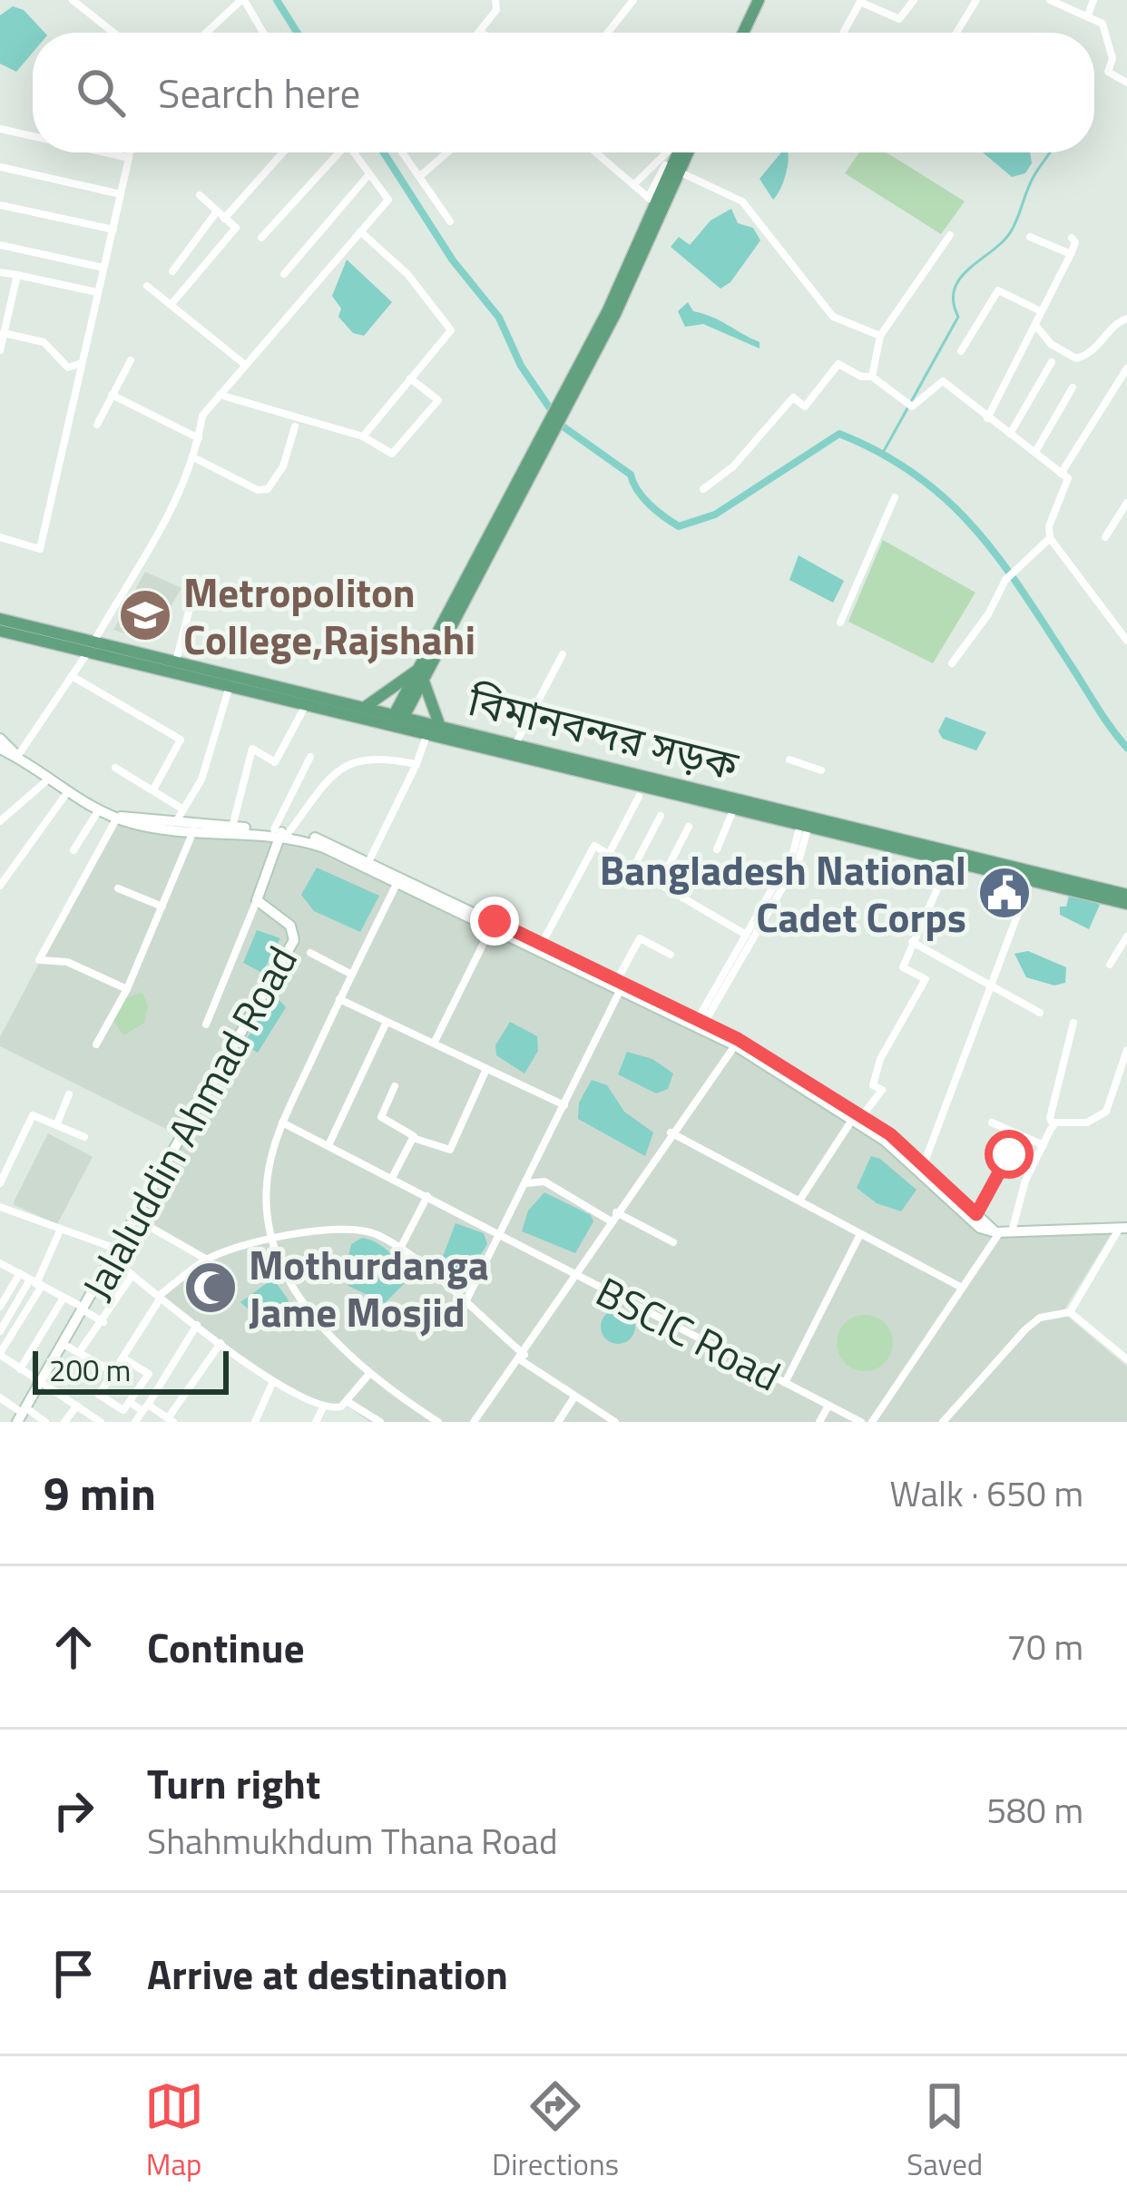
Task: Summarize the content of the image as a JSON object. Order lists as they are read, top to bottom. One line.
{"streets":{"main road":["বিমানবন্দর সড়ক","Jalaluddin Ahmad Road"],"street":["BSCIC Road"]},"places":{"school or university":["Metropoliton College,Rajshahi"],"public building":["Bangladesh National Cadet Corps"],"mosque":["Mothurdanga Jame Mosjid"]},"scale_bar":"200 m","page":{"search":"Search here","scale":"200 m","heading":["9 min","Walk · 650 m"],"list":[["Continue","70 m"],["Turn right","Shahmukhdum Thana Road","580 m"],"Arrive at destination"],"nav":["Map","Directions","Saved"]}}
